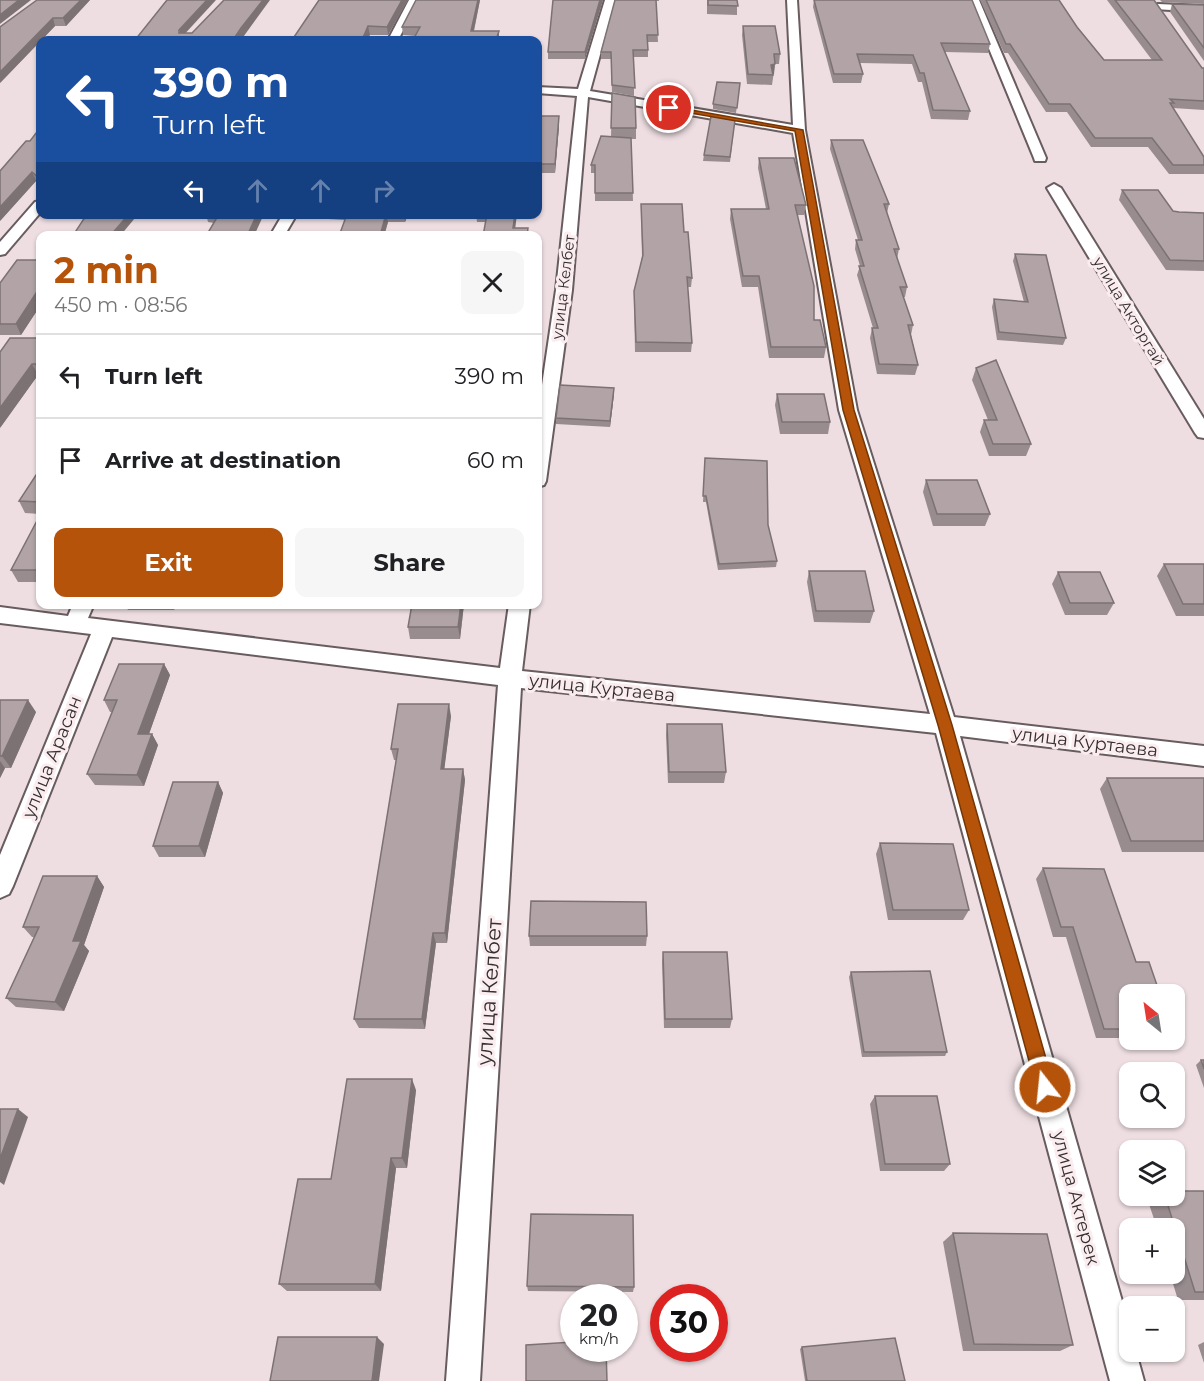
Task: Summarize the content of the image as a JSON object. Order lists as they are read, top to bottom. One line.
{"streets":{"street":["улица Келбет","улица Акторгай","улица Куртаева","улица Арасан","улица Актерек"]},"crossings":[["улица Келбет","улица Куртаева"],["улица Куртаева","улица Арасан"],["улица Куртаева","улица Актерек"]],"north":"top left","page":{"turn":["390 m","Turn left"],"heading":["2 min","450 m · 08:56"],"list":[{"name":"Turn left","value":"390 m"},{"name":"Arrive at destination","value":"60 m"}],"buttons":["Exit","Share"],"map_buttons":["+","−"],"speed":"20 km/h","limit":"30"}}
